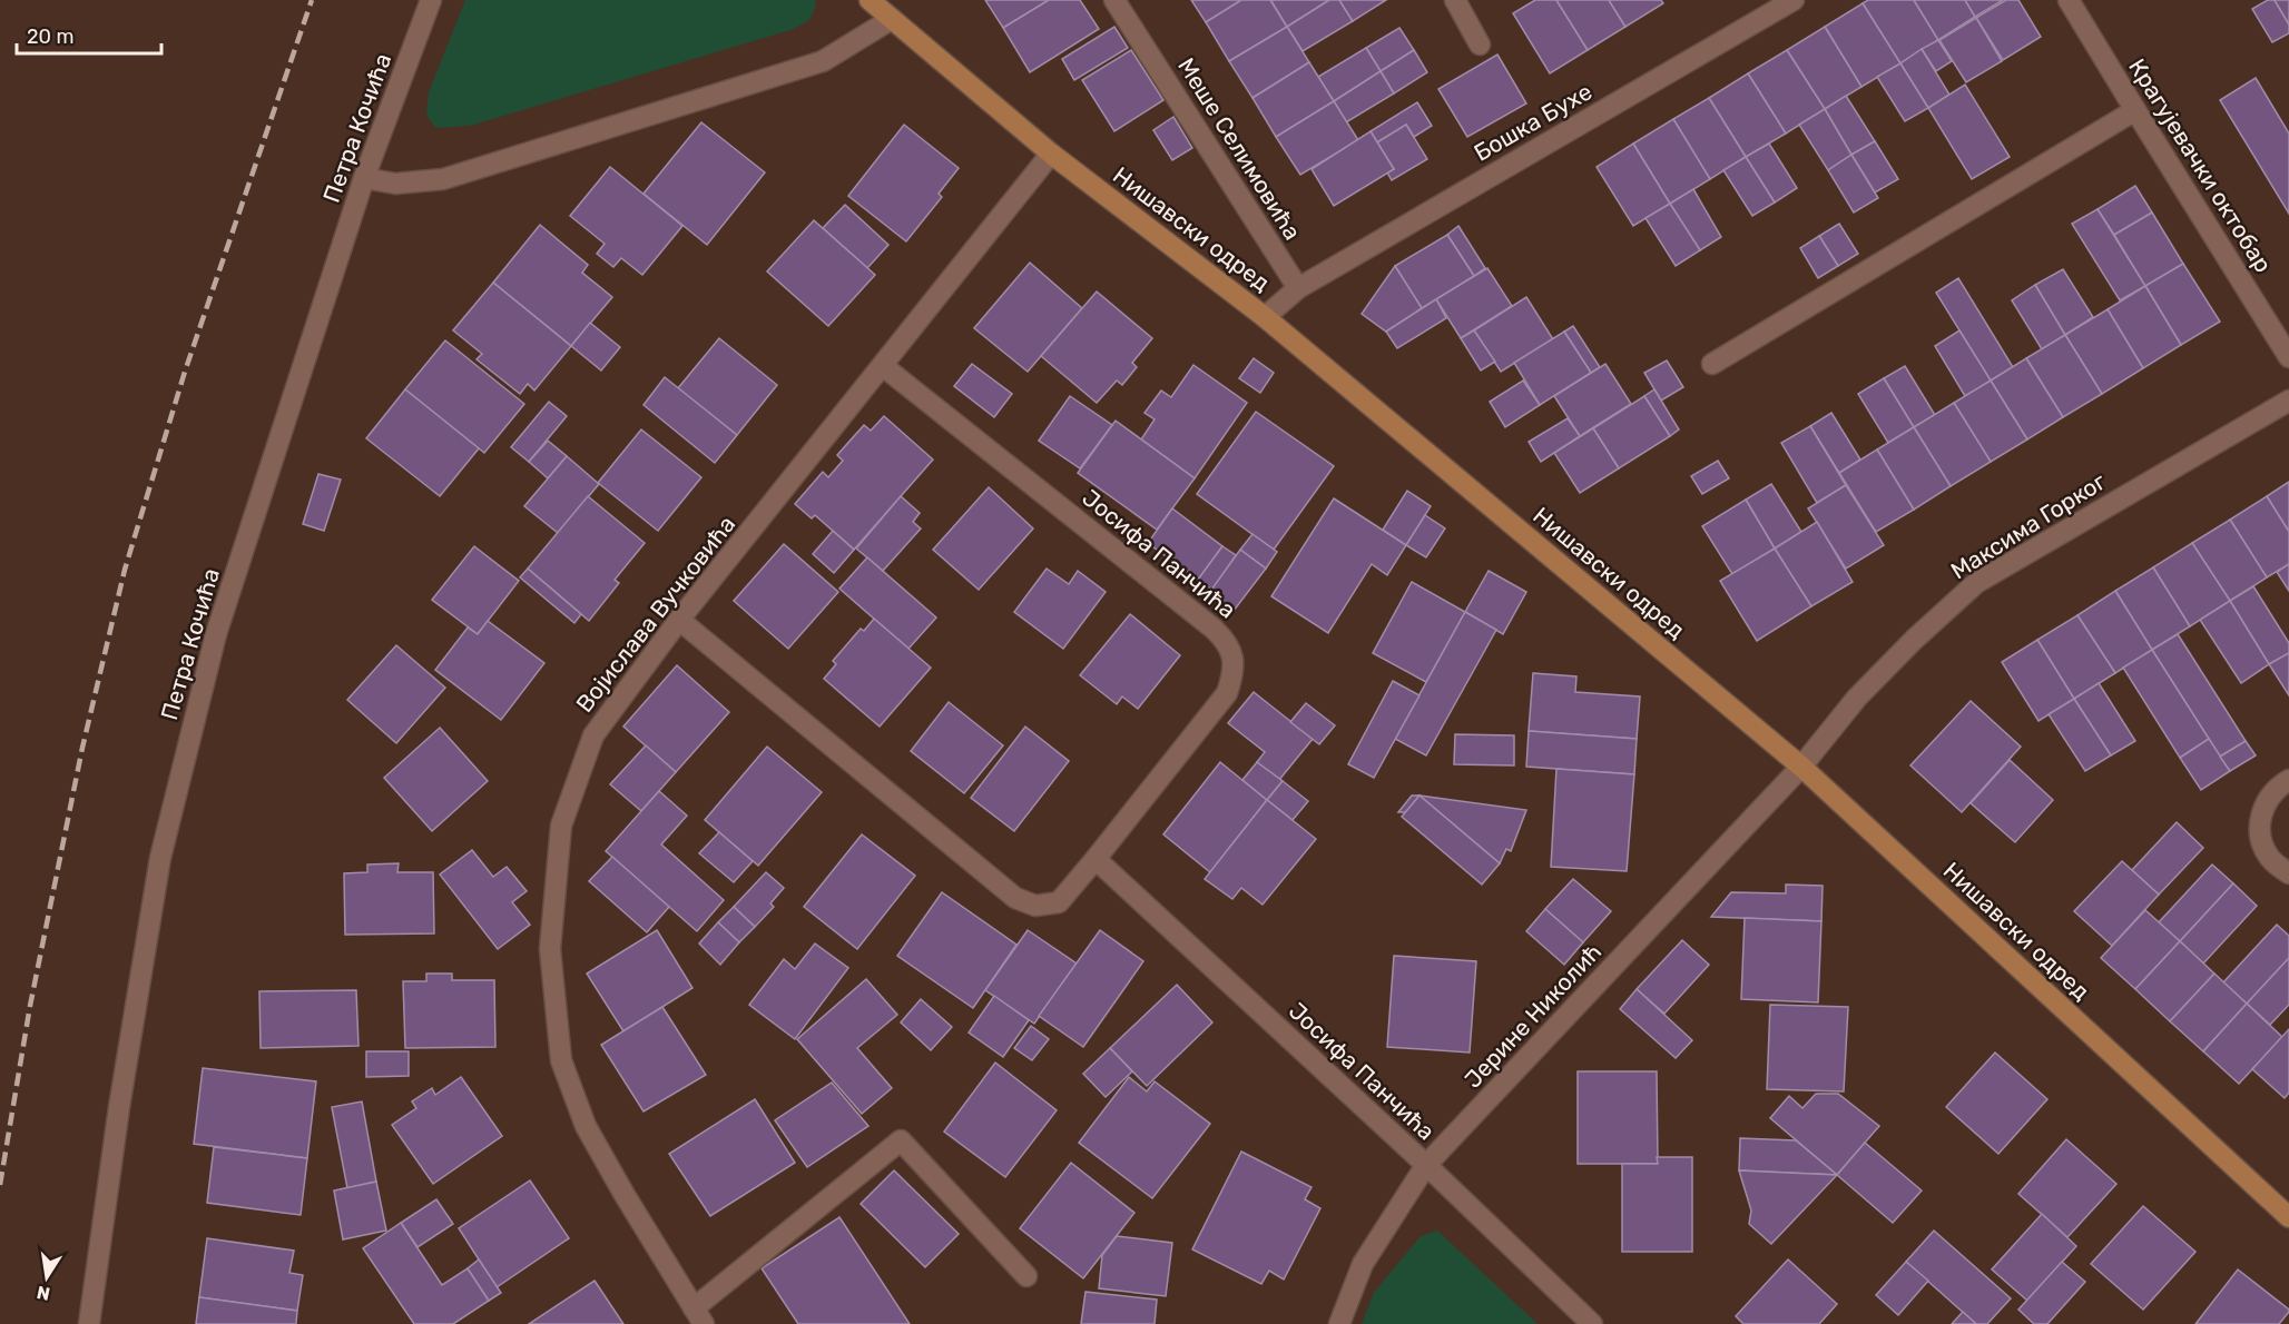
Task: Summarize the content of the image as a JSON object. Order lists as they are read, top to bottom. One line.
{"streets":{"street":["Бошка Бухе","Петра Кочића","Меше Селимовића","Крагујевачки октобар","Нишавски одред","Максима Горког","Јосифа Панчића","Војислава Вучковића","Јерине Николић"]},"crossings":[["Бошка Бухе","Меше Селимовића"],["Нишавски одред","Максима Горког"],["Нишавски одред","Војислава Вучковића"],["Нишавски одред","Јерине Николић"],["Максима Горког","Јерине Николић"],["Јосифа Панчића","Војислава Вучковића"],["Јосифа Панчића","Јерине Николић"]],"scale_bar":"20 m","north":"bottom"}
